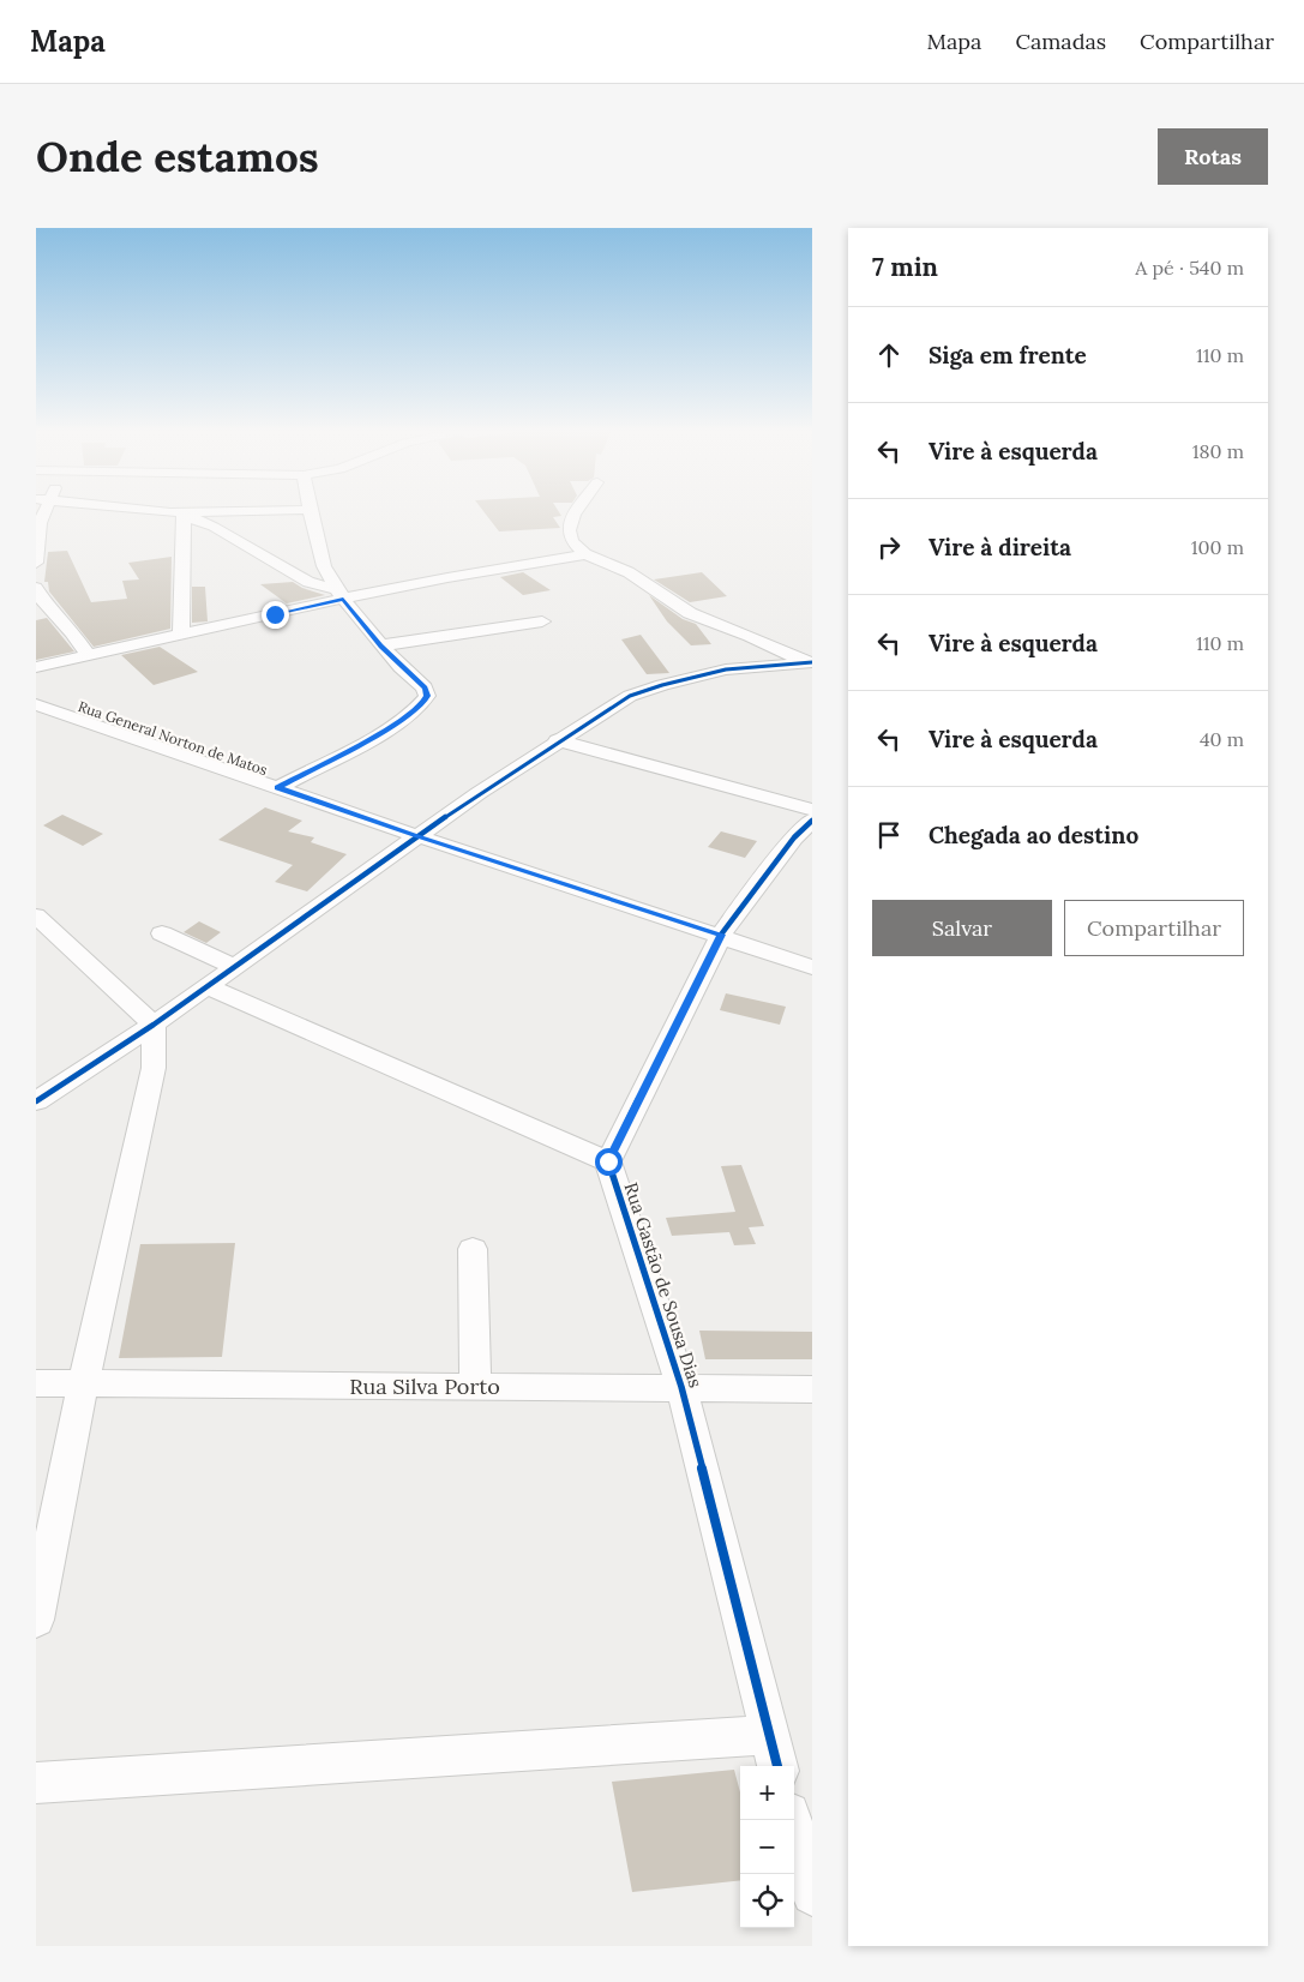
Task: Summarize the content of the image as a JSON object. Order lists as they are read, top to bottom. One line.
{"streets":{"street":["Rua General Norton de Matos","Rua Gastão de Sousa Dias","Rua Silva Porto"]},"crossings":[["Rua Gastão de Sousa Dias","Rua Silva Porto"]],"page":{"header":"Mapa","nav":["Mapa","Camadas","Compartilhar"],"buttons":["Rotas",["Salvar","Compartilhar"]],"title":"Onde estamos","heading":["7 min","A pé · 540 m"],"list":[["Siga em frente","110 m"],["Vire à esquerda","180 m"],["Vire à direita","100 m"],["Vire à esquerda","110 m"],["Vire à esquerda","40 m"],"Chegada ao destino"],"map_buttons":["+","−"]}}
